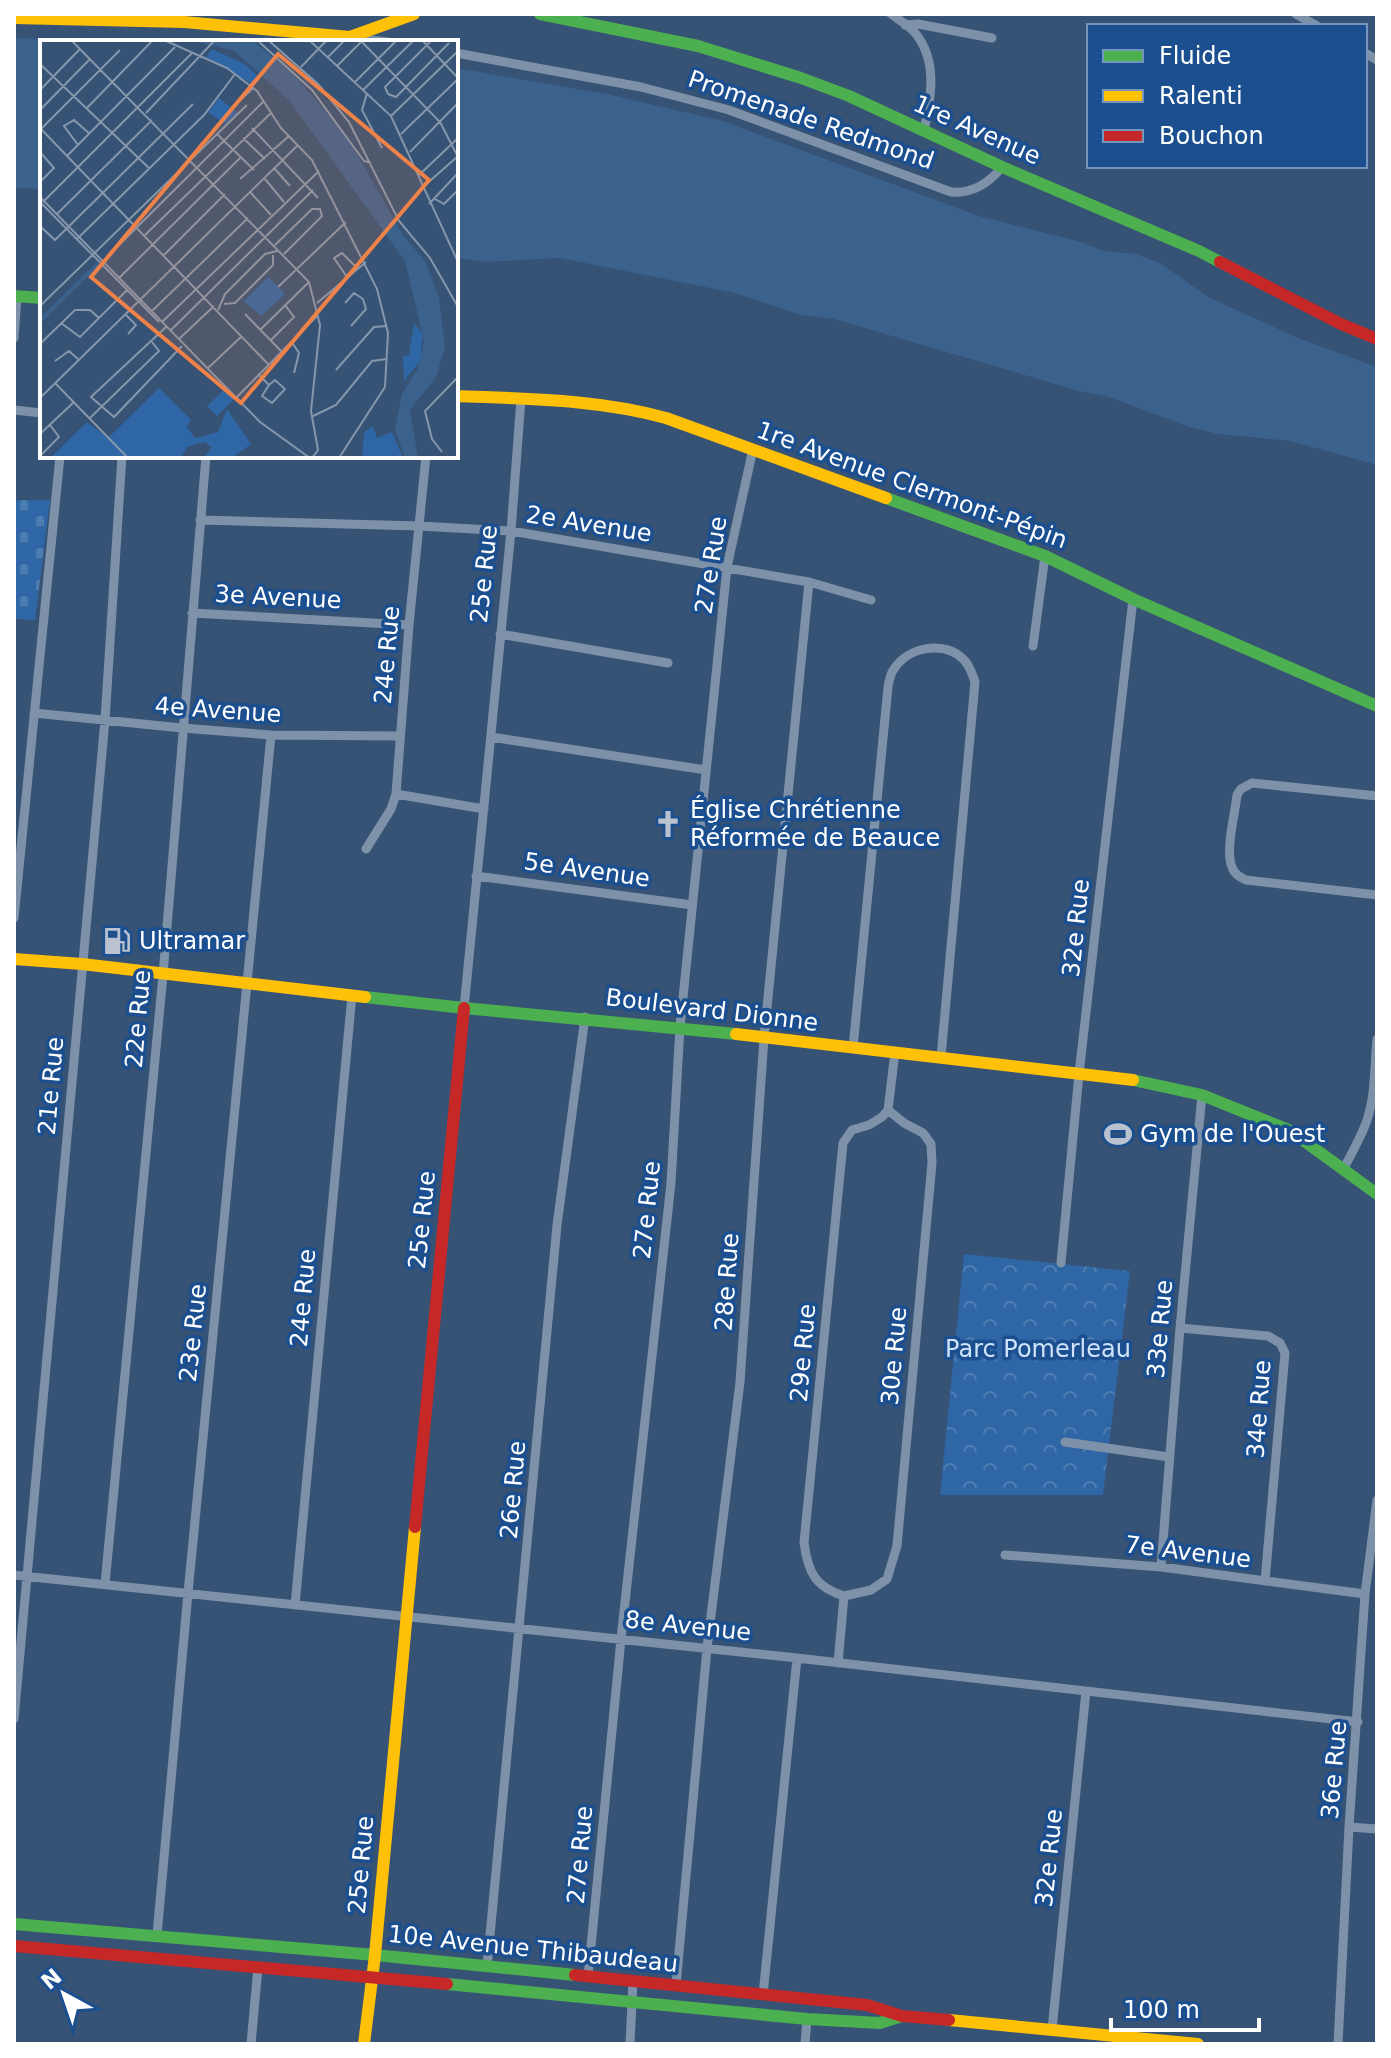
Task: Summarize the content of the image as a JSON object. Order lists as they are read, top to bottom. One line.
{"streets":{"street":["Promenade Redmond","1re Avenue","1re Avenue Clermont-Pépin","2e Avenue","27e Rue","25e Rue","3e Avenue","24e Rue","4e Avenue","5e Avenue","32e Rue","Boulevard Dionne","22e Rue","21e Rue","28e Rue","33e Rue","23e Rue","29e Rue","30e Rue","34e Rue","26e Rue","7e Avenue","8e Avenue","36e Rue","10e Avenue Thibaudeau"]},"crossings":[["Promenade Redmond","1re Avenue"],["1re Avenue Clermont-Pépin","27e Rue"],["1re Avenue Clermont-Pépin","25e Rue"],["1re Avenue Clermont-Pépin","32e Rue"],["2e Avenue","27e Rue"],["2e Avenue","25e Rue"],["2e Avenue","24e Rue"],["2e Avenue","22e Rue"],["2e Avenue","28e Rue"],["27e Rue","5e Avenue"],["27e Rue","Boulevard Dionne"],["27e Rue","8e Avenue"],["27e Rue","10e Avenue Thibaudeau"],["25e Rue","5e Avenue"],["25e Rue","Boulevard Dionne"],["25e Rue","8e Avenue"],["25e Rue","10e Avenue Thibaudeau"],["3e Avenue","24e Rue"],["3e Avenue","22e Rue"],["24e Rue","4e Avenue"],["24e Rue","Boulevard Dionne"],["24e Rue","8e Avenue"],["4e Avenue","22e Rue"],["4e Avenue","21e Rue"],["4e Avenue","23e Rue"],["32e Rue","Boulevard Dionne"],["32e Rue","8e Avenue"],["32e Rue","10e Avenue Thibaudeau"],["Boulevard Dionne","22e Rue"],["Boulevard Dionne","21e Rue"],["Boulevard Dionne","28e Rue"],["Boulevard Dionne","33e Rue"],["Boulevard Dionne","23e Rue"],["Boulevard Dionne","26e Rue"],["22e Rue","8e Avenue"],["21e Rue","8e Avenue"],["28e Rue","8e Avenue"],["28e Rue","10e Avenue Thibaudeau"],["33e Rue","34e Rue"],["33e Rue","7e Avenue"],["23e Rue","8e Avenue"],["23e Rue","10e Avenue Thibaudeau"],["29e Rue","30e Rue"],["34e Rue","7e Avenue"],["26e Rue","8e Avenue"],["26e Rue","10e Avenue Thibaudeau"],["7e Avenue","36e Rue"],["8e Avenue","36e Rue"]],"parks":["Parc Pomerleau"],"places":{"church":["Église Chrétienne Réformée de Beauce"],"fuel station":["Ultramar"],"sports":["Gym de l'Ouest"]},"legend":["Fluide","Ralenti","Bouchon"],"scale_bar":"100 m","north":"top left"}
